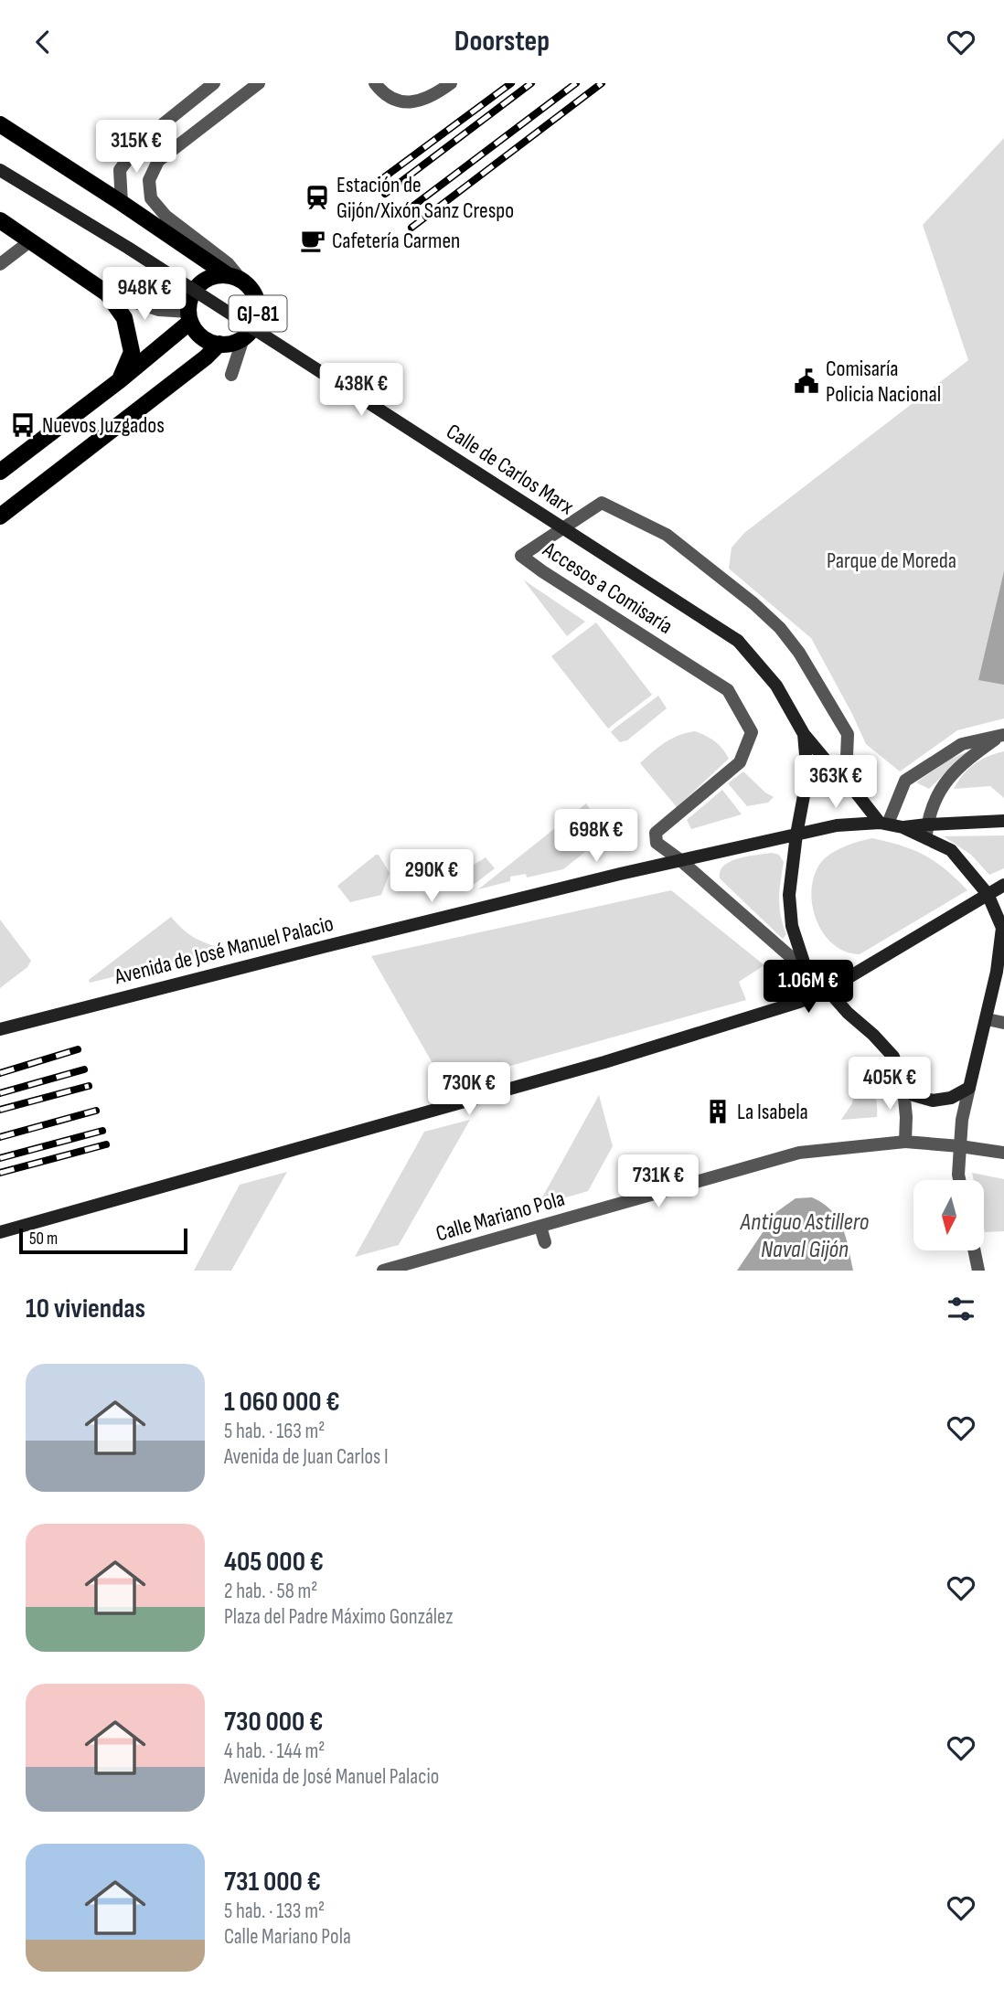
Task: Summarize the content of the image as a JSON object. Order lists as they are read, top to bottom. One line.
{"streets":{"main road":["GJ-81","Calle de Carlos Marx","Avenida de José Manuel Palacio"],"street":["Accesos a Comisaría","Calle Mariano Pola"]},"crossings":[["Calle de Carlos Marx","Accesos a Comisaría"],["Calle de Carlos Marx","Avenida de José Manuel Palacio"],["Accesos a Comisaría","Avenida de José Manuel Palacio"]],"water":["Antiguo Astillero Naval Gijón"],"parks":["Parque de Moreda"],"places":{"station":["Estación de Gijón/Xixón Sanz Crespo"],"cafe":["Cafetería Carmen"],"public building":["Comisaría Policia Nacional"],"bus stop":["Nuevos Juzgados"],"building":["La Isabela"]},"scale_bar":"50 m","north":"bottom","page":{"header":"Doorstep","price":["315K €","948K €","438K €","363K €","698K €","290K €","1.06M €","405K €","730K €","731K €"],"scale":"50 m","heading":"10 viviendas","list":[{"name":"1 060 000 €","note":"5 hab. · 163 m² · Avenida de Juan Carlos I"},{"name":"405 000 €","note":"2 hab. · 58 m² · Plaza del Padre Máximo González"},{"name":"730 000 €","note":"4 hab. · 144 m² · Avenida de José Manuel Palacio"},{"name":"731 000 €","note":"5 hab. · 133 m² · Calle Mariano Pola"}]}}
